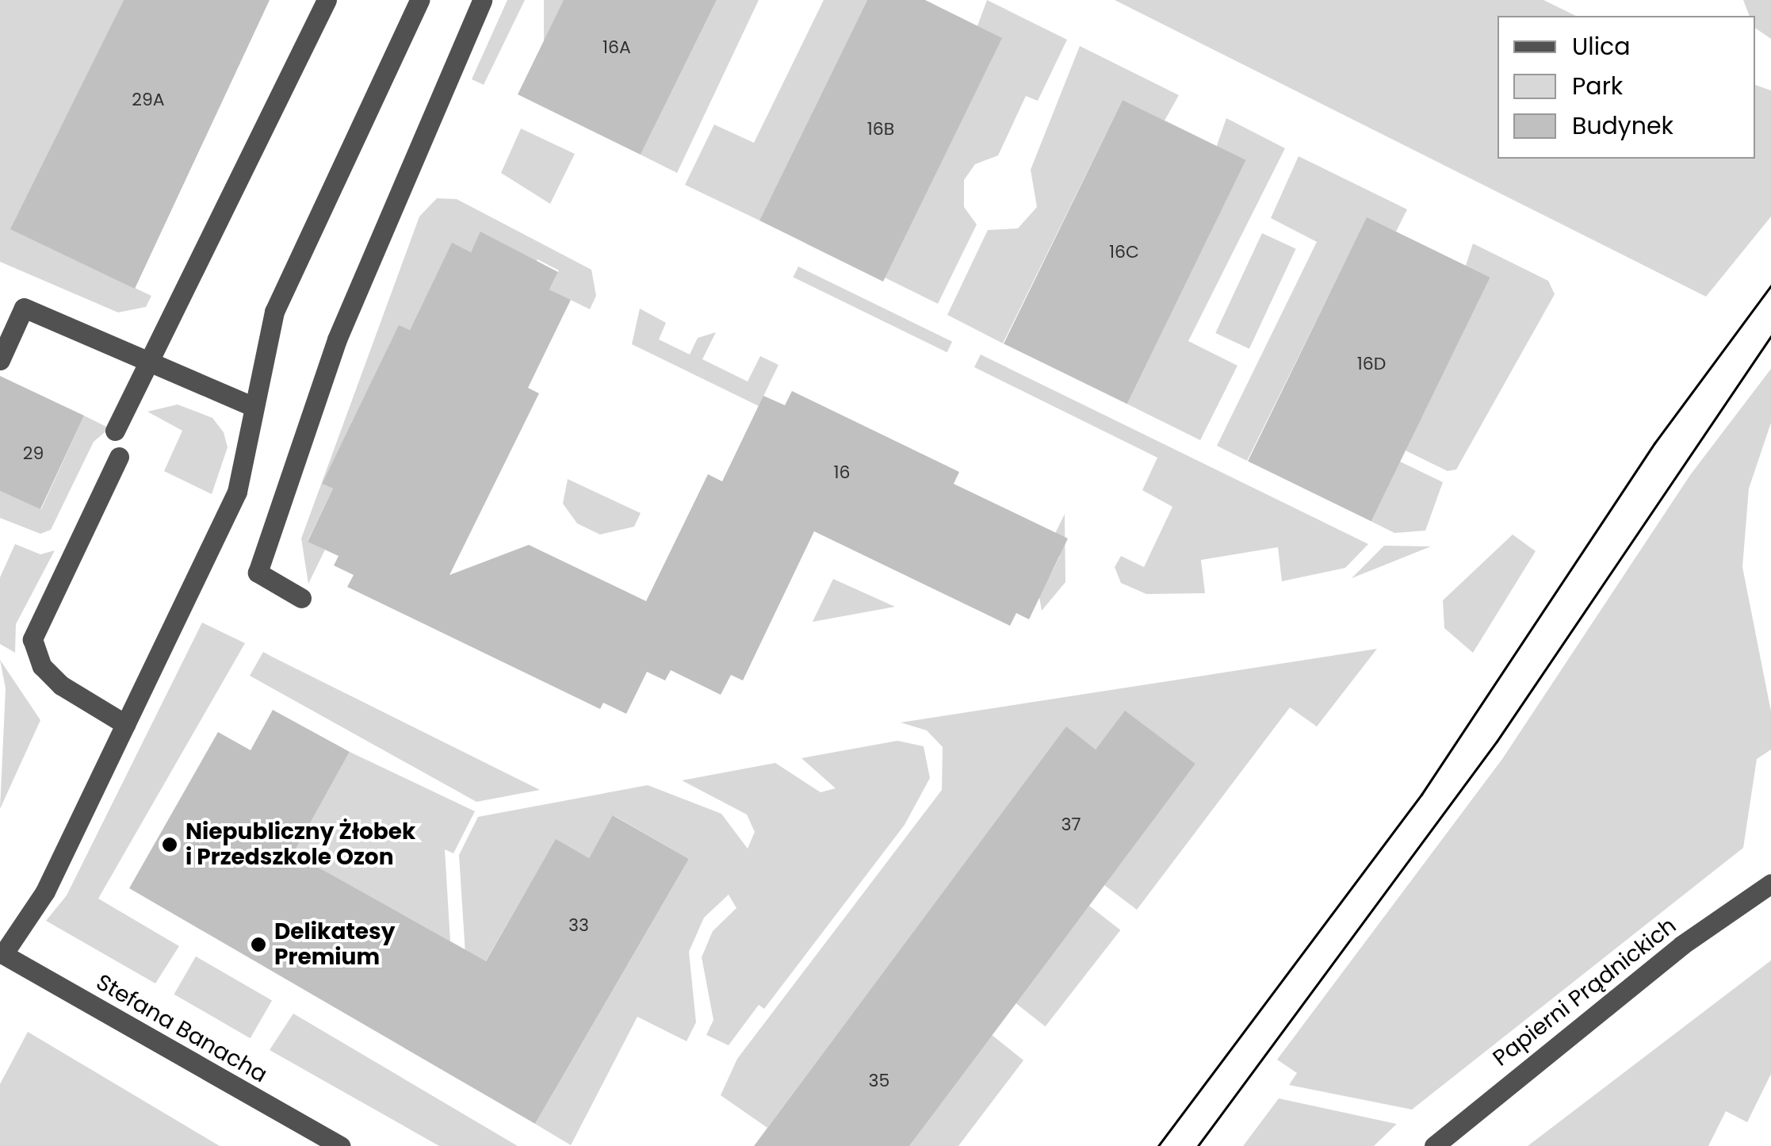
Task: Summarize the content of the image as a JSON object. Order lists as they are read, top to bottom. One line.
{"streets":{"street":["Papierni Prądnickich","Stefana Banacha"]},"places":["Niepubliczny Żłobek i Przedszkole Ozon","Delikatesy Premium"],"house_numbers":["16A","29A","16B","16C","16D","29","16","37","33","35"],"legend":["Ulica","Park","Budynek"]}
